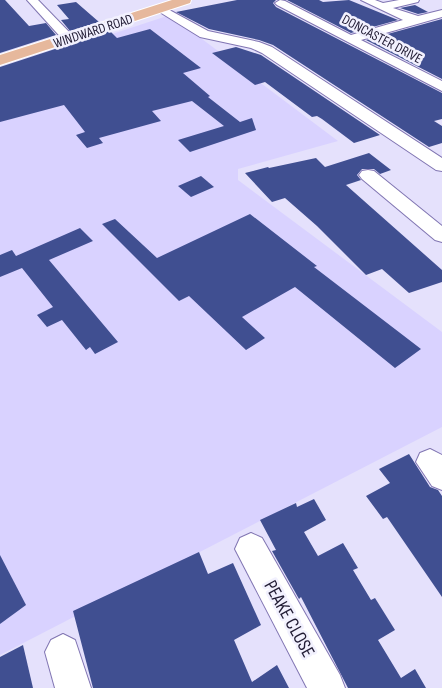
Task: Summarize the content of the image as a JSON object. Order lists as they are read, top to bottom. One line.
{"streets":{"main road":["WINDWARD ROAD"],"street":["DONCASTER DRIVE","PEAKE CLOSE"]}}
